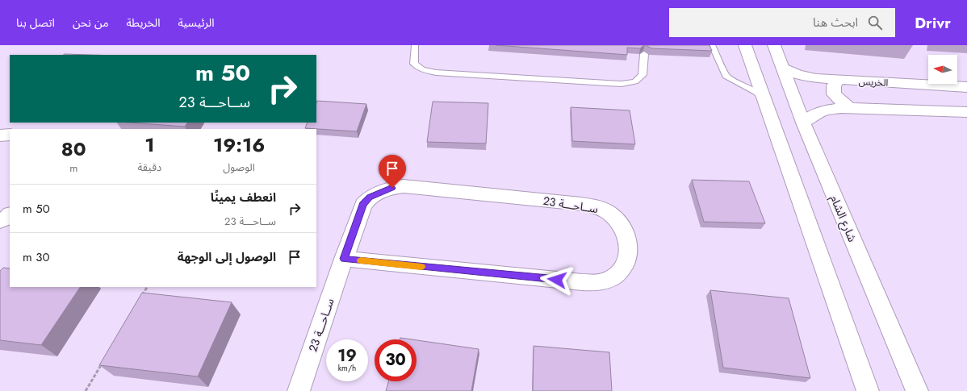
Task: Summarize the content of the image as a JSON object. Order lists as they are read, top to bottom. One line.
{"streets":{"street":["الخريس","ســاحـــة 23","شارع الشام"]},"crossings":[["الخريس","شارع الشام"]],"north":"left","page":{"header":"Drivr","search":"ابحث هنا","nav":["الرئيسية","الخريطة","من نحن","اتصل بنا"],"turn":["50 m","ســاحـــة 23"],"eta":["19:16","الوصول","1","دقيقة","80","m"],"list":[{"name":"انعطف يمينًا","note":"ســاحـــة 23","value":"50 m"},{"name":"الوصول إلى الوجهة","value":"30 m"}],"speed":"19 km/h","limit":"30"}}
